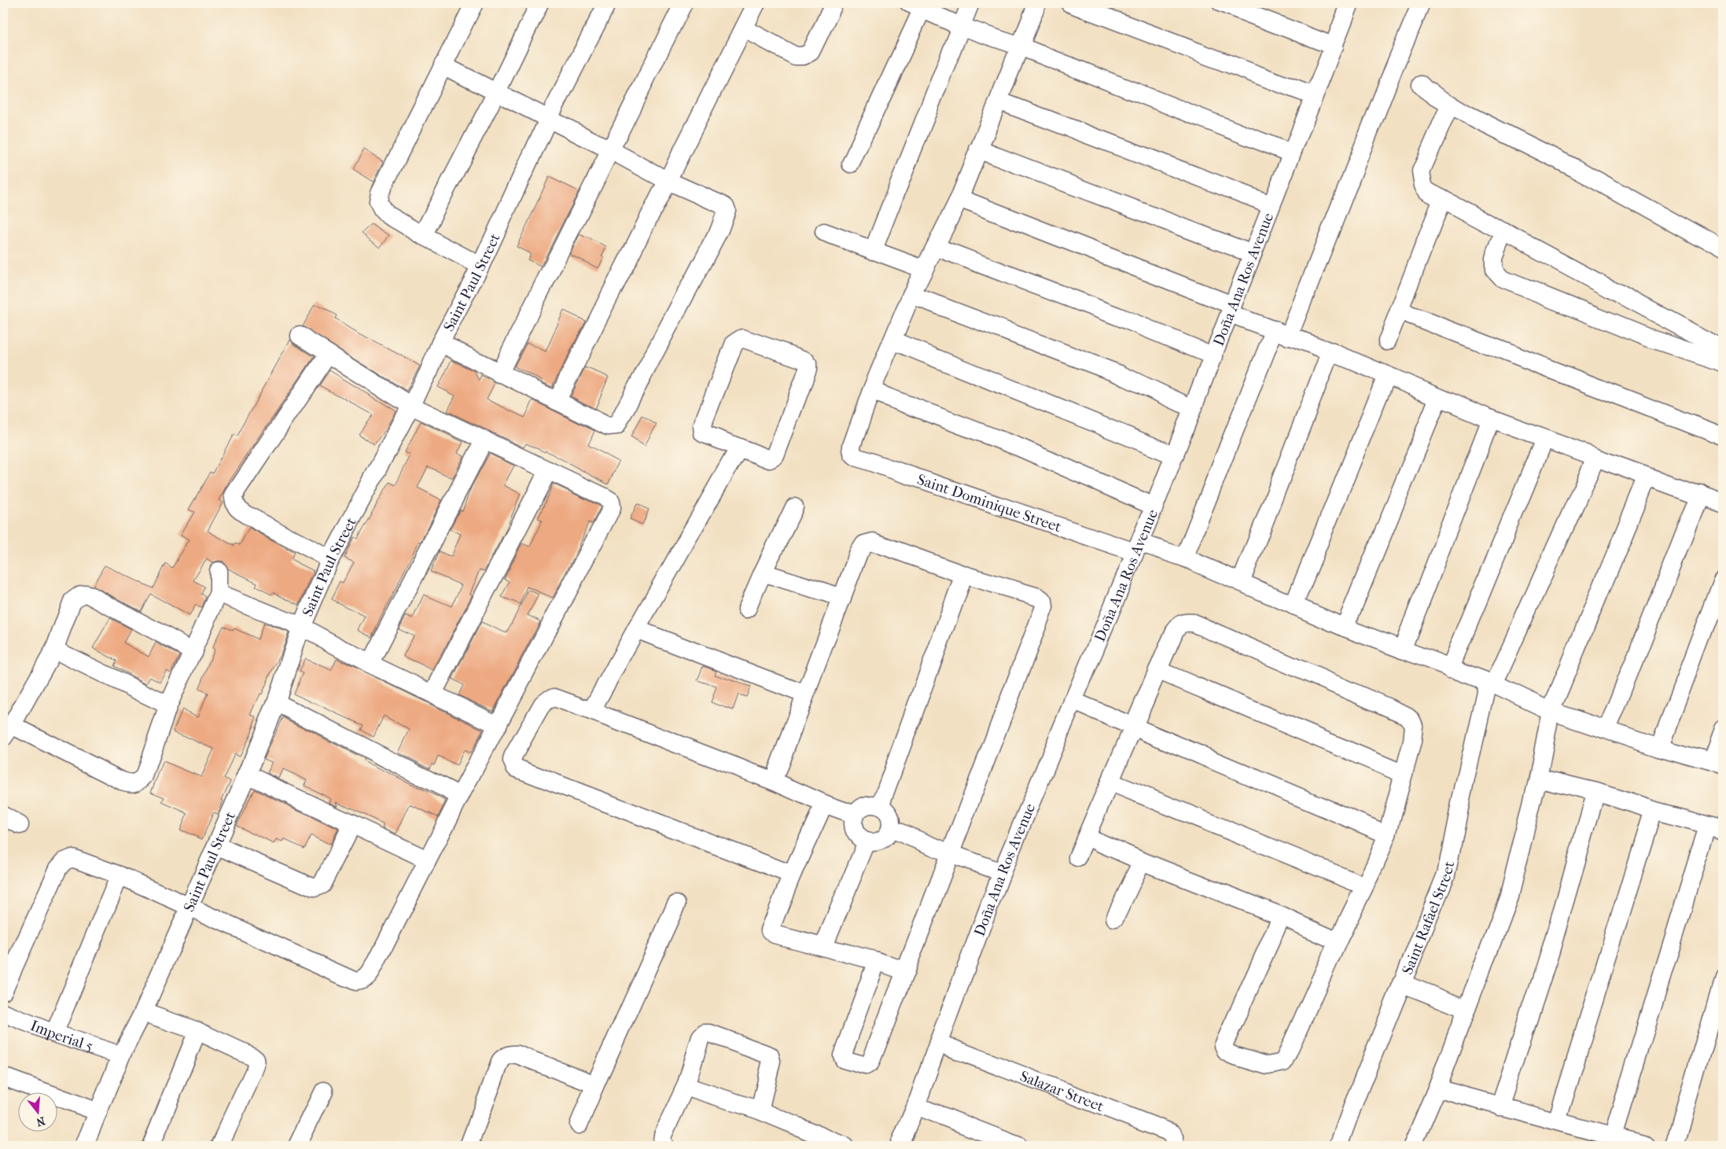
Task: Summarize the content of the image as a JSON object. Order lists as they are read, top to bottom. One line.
{"streets":{"street":["Doña Ana Ros Avenue","Saint Paul Street","Saint Dominique Street","Saint Rafael Street","Imperial 5","Salazar Street"]},"crossings":[["Doña Ana Ros Avenue","Saint Dominique Street"],["Doña Ana Ros Avenue","Salazar Street"],["Saint Paul Street","Imperial 5"]],"north":"bottom"}
